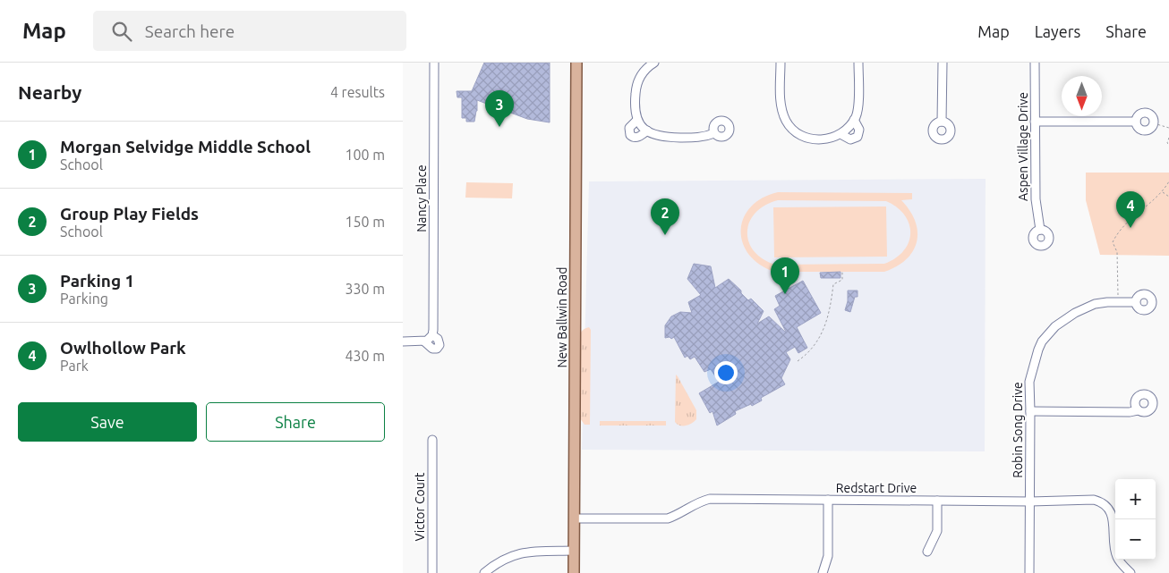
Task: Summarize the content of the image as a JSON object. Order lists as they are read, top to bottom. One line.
{"streets":{"main road":["New Ballwin Road"],"street":["Aspen Village Drive","Nancy Place","Robin Song Drive","Redstart Drive","Victor Court"]},"crossings":[["New Ballwin Road","Redstart Drive"],["Robin Song Drive","Redstart Drive"]],"north":"bottom","page":{"header":"Map","search":"Search here","nav":["Map","Layers","Share"],"heading":["Nearby","4 results"],"pins":["3","4","2","1"],"list":[{"mark":"1","name":"Morgan Selvidge Middle School","note":"School","value":"100 m"},{"mark":"2","name":"Group Play Fields","note":"School","value":"150 m"},{"mark":"3","name":"Parking 1","note":"Parking","value":"330 m"},{"mark":"4","name":"Owlhollow Park","note":"Park","value":"430 m"}],"buttons":["Save","Share"],"map_buttons":["+","−"]}}
